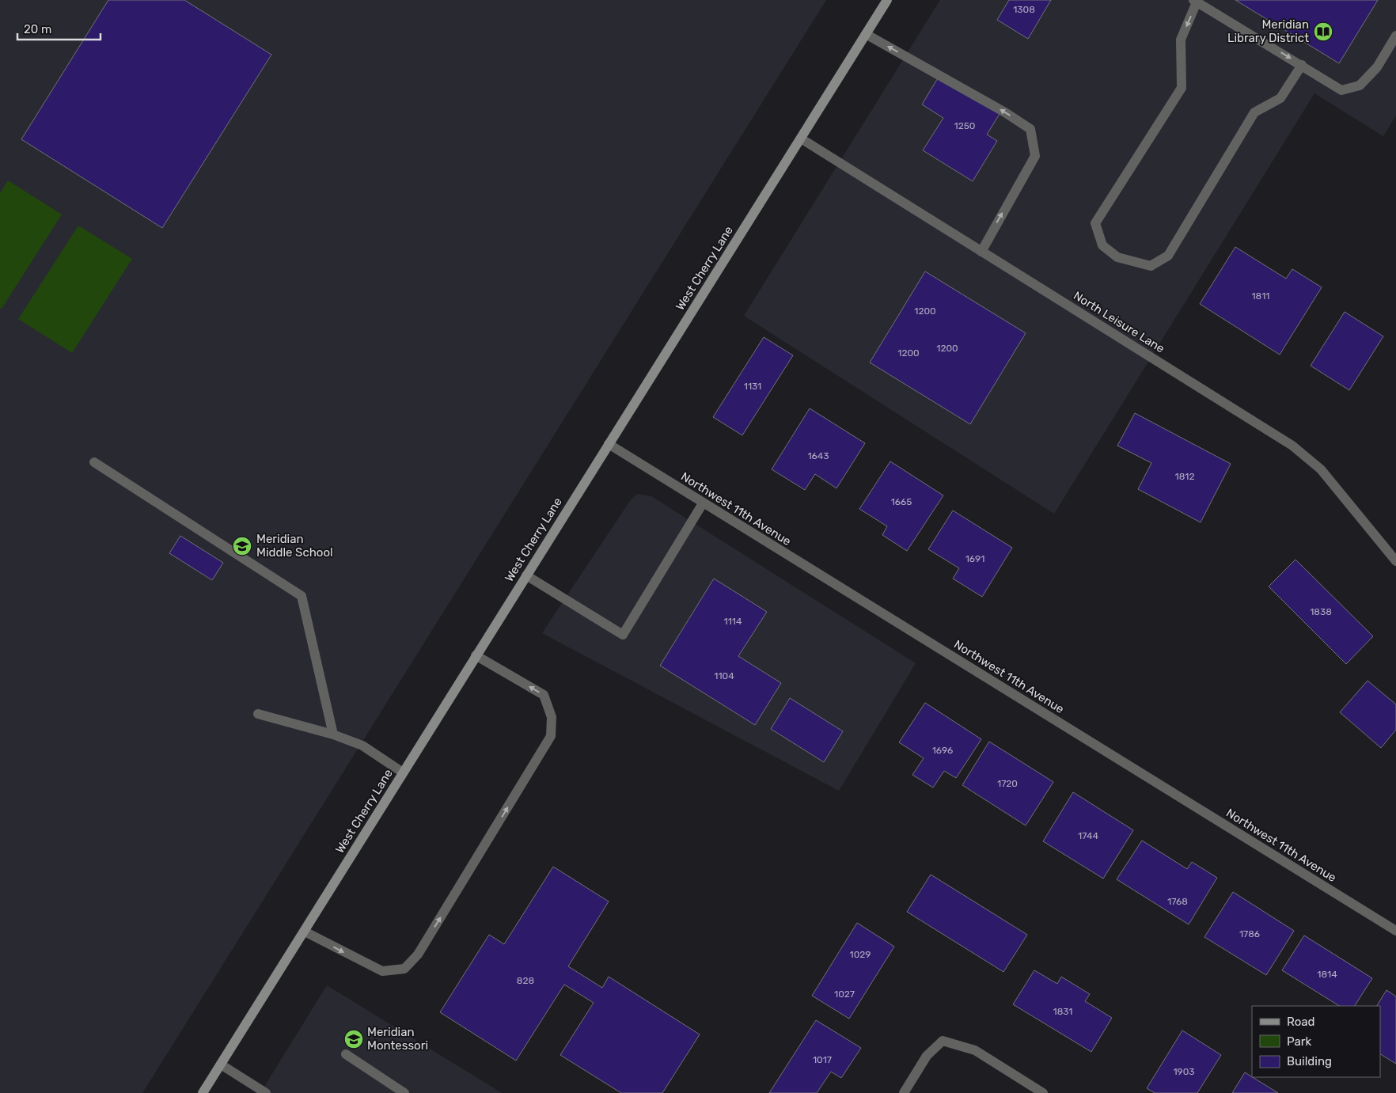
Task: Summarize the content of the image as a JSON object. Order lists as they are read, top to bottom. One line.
{"streets":{"main road":["West Cherry Lane"],"street":["North Leisure Lane","Northwest 11th Avenue"]},"crossings":[["West Cherry Lane","North Leisure Lane"],["West Cherry Lane","Northwest 11th Avenue"]],"places":{"library":["Meridian Library District"],"school or university":["Meridian Middle School","Meridian Montessori"]},"house_numbers":["1308","1250","1811","1200","1200","1200","1131","1643","1812","1665","1691","1838","1114","1104","1696","1720","1744","1768","1786","1029","1814","828","1027","1831","1017","1903"],"legend":["Road","Park","Building"],"scale_bar":"20 m"}
